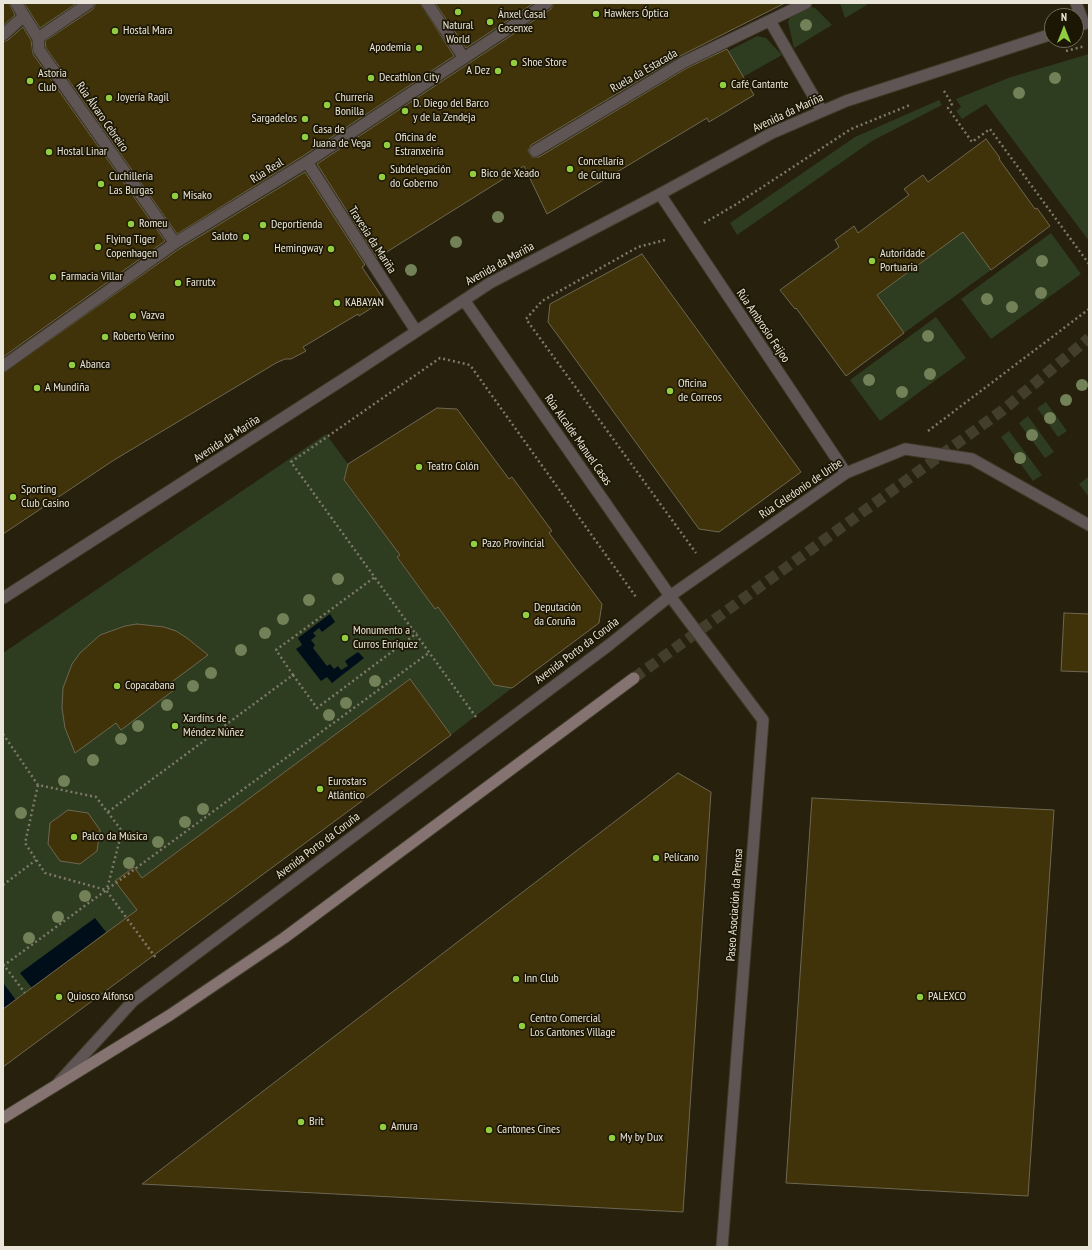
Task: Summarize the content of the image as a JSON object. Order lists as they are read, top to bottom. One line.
{"streets":{"main road":["Avenida Porto da Coruña"],"street":["Ruela da Estacada","Avenida da Mariña","Rúa Álvaro Cebreiro","Rúa Real","Travesía da Mariña","Rúa Ambrosio Feijoo","Rúa Alcalde Manuel Casas","Rúa Celedonio de Uribe","Paseo Asociación da Prensa"]},"crossings":[["Avenida da Mariña","Travesía da Mariña"],["Avenida da Mariña","Rúa Ambrosio Feijoo"],["Avenida da Mariña","Rúa Alcalde Manuel Casas"],["Rúa Álvaro Cebreiro","Rúa Real"],["Rúa Real","Travesía da Mariña"],["Rúa Ambrosio Feijoo","Rúa Celedonio de Uribe"],["Rúa Alcalde Manuel Casas","Rúa Celedonio de Uribe"],["Rúa Alcalde Manuel Casas","Avenida Porto da Coruña"],["Rúa Alcalde Manuel Casas","Paseo Asociación da Prensa"],["Rúa Celedonio de Uribe","Avenida Porto da Coruña"],["Rúa Celedonio de Uribe","Paseo Asociación da Prensa"],["Avenida Porto da Coruña","Paseo Asociación da Prensa"]],"places":["Natural World","Hawkers Óptica","Ánxel Casal Gosenxe","Hostal Mara","Apodemia","Shoe Store","A Dez","Decathlon City","Astoria Club","Café Cantante","Joyería Ragil","Churrería Bonilla","D. Diego del Barco y de la Zendeja","Sargadelos","Casa de Juana de Vega","Oficina de Estranxeiría","Hostal Linar","Concellaría de Cultura","Bico de Xeado","Subdelegación do Goberno","Cuchillería Las Burgas","Misako","Romeu","Deportienda","Saloto","Flying Tiger Copenhagen","Hemingway","Autoridade Portuaria","Farmacia Villar","Farrutx","KABAYAN","Vazva","Roberto Verino","Abanca","A Mundiña","Oficina de Correos","Teatro Colón","Sporting Club Casino","Pazo Provincial","Deputación da Coruña","Monumento a Curros Enríquez","Copacabana","Xardíns de Méndez Núñez","Eurostars Atlántico","Palco da Música","Pelícano","Inn Club","Quiosco Alfonso","PALEXCO","Centro Comercial Los Cantones Village","Brit","Amura","Cantones Cines","My by Dux"],"north":"top"}
